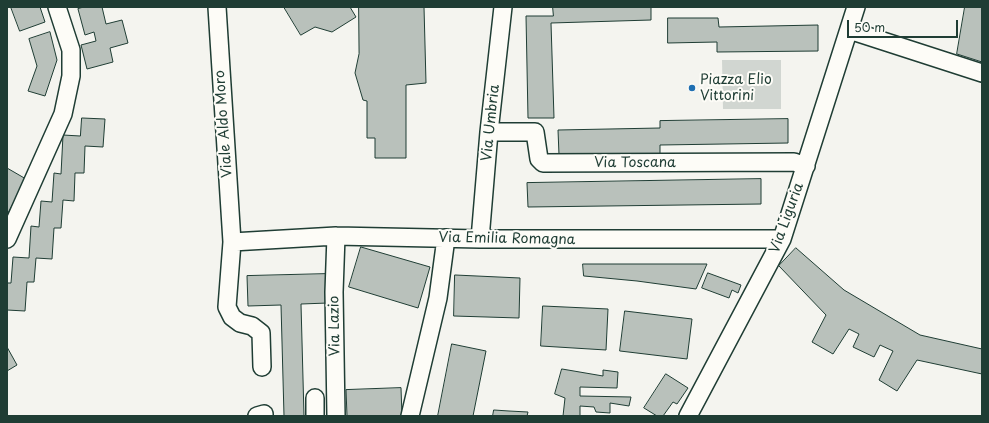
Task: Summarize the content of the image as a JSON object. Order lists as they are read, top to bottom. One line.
{"streets":{"street":["Via Umbria","Viale Aldo Moro","Via Toscana","Via Liguria","Via Emilia Romagna","Via Lazio"]},"crossings":[["Via Umbria","Via Toscana"],["Via Umbria","Via Emilia Romagna"],["Viale Aldo Moro","Via Emilia Romagna"],["Via Toscana","Via Liguria"],["Via Liguria","Via Emilia Romagna"],["Via Emilia Romagna","Via Lazio"]],"places":["Piazza Elio Vittorini"],"scale_bar":"50 m"}
